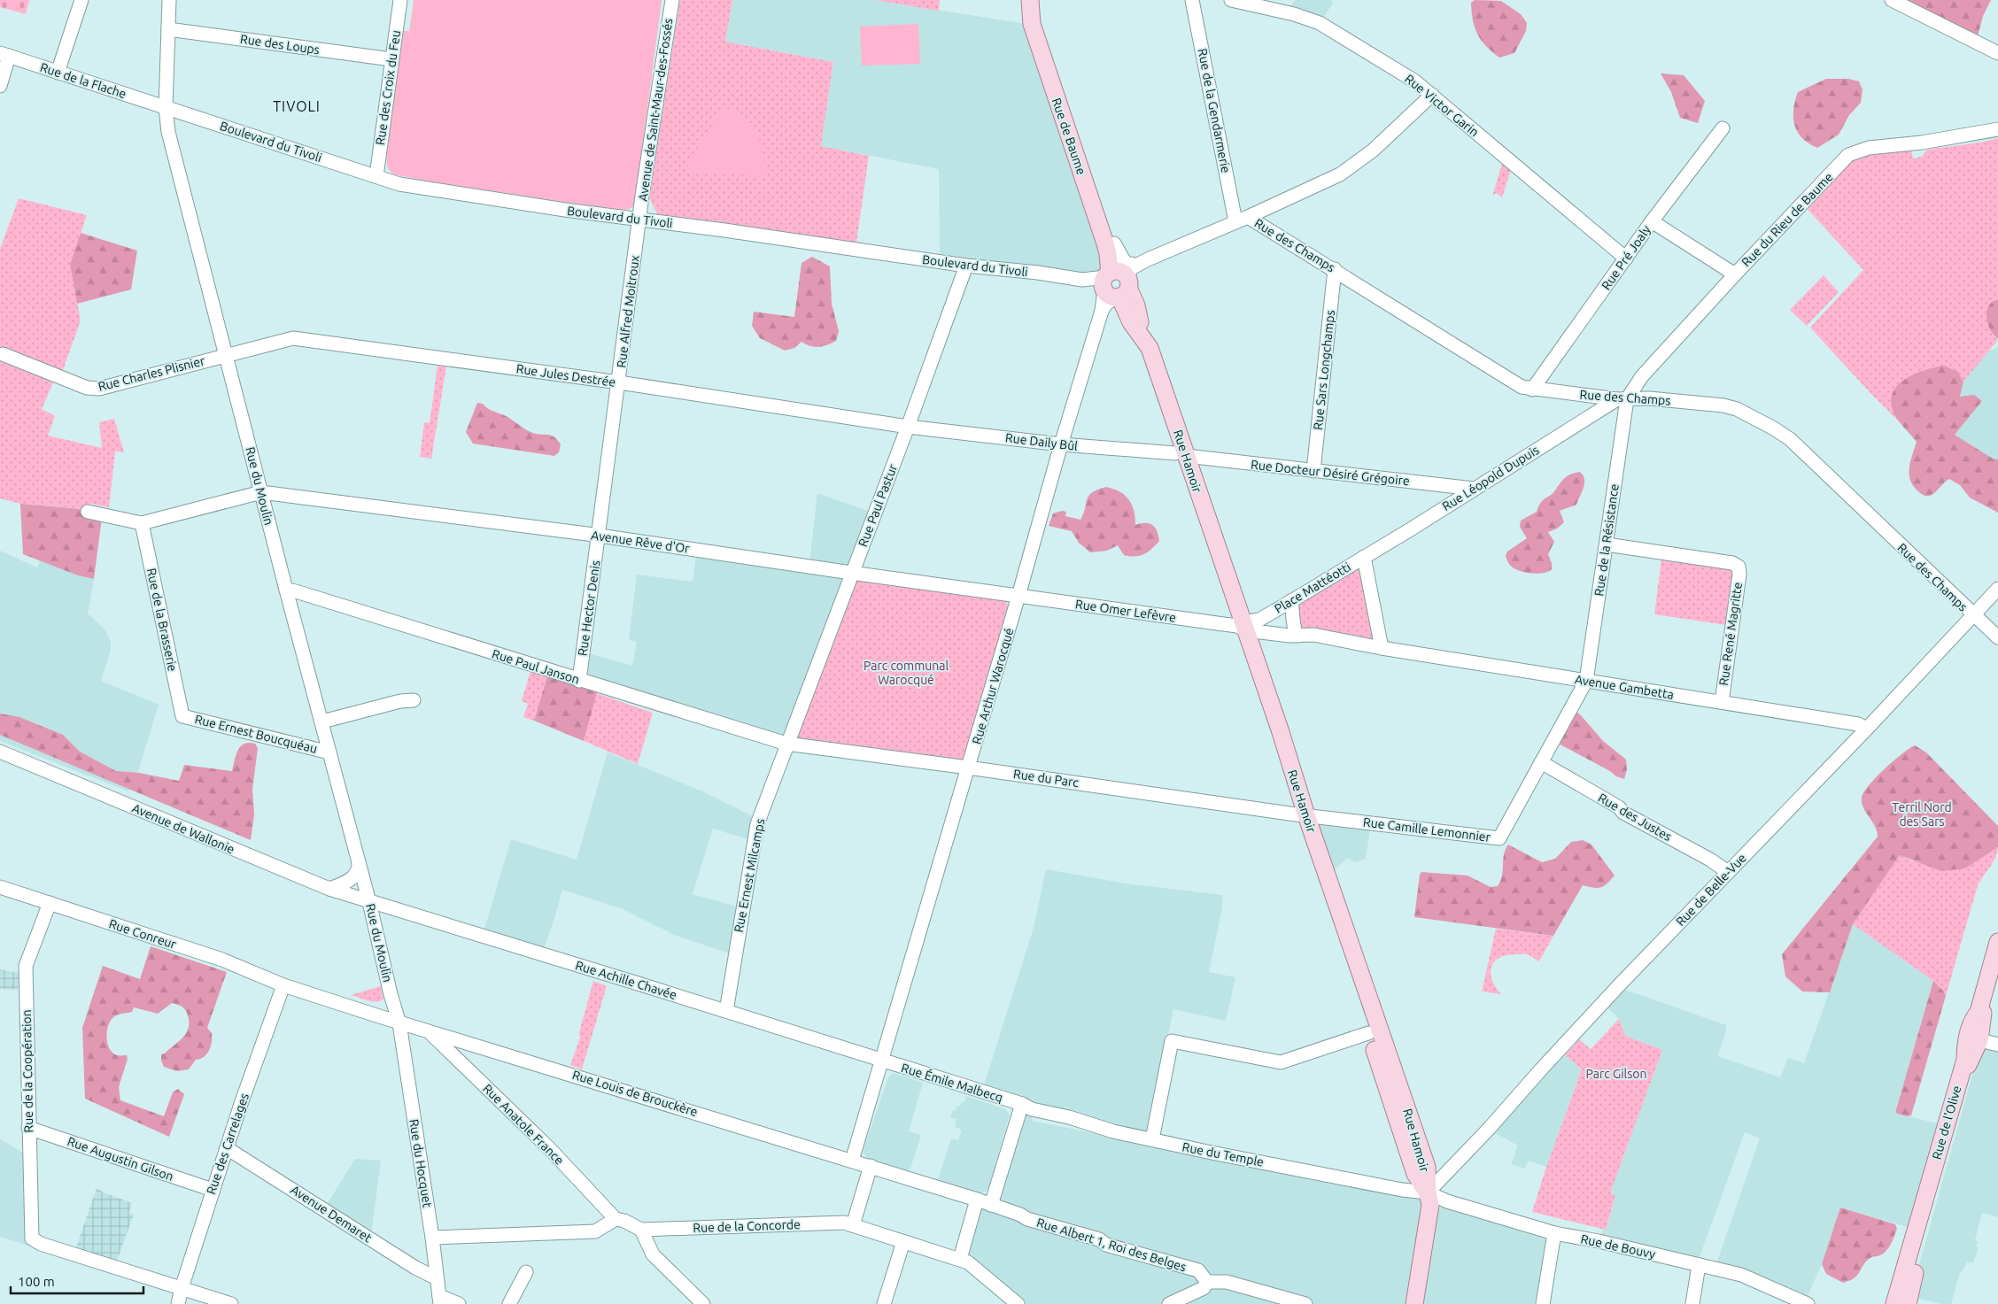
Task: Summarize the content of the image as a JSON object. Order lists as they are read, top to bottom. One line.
{"streets":{"main road":["Rue de Baume","Rue Hamoir","Rue de l'Olive"],"street":["Rue des Loups","Rue de la Flache","Rue des Croix du Feu","Rue Victor Garin","Avenue de Saint-Maur-des-Fossés","Rue de la Gendarmerie","Boulevard du Tivoli","Rue du Rieu de Baume","Rue des Champs","Rue Pré Joaly","Rue Alfred Moitroux","Rue Sars Longchamps","Rue Charles Plisnier","Rue Jules Destrée","Rue Daily Bûl","Rue Docteur Désiré Grégoire","Rue Léopold Dupuis","Rue du Moulin","Rue Paul Pastur","Rue de la Résistance","Avenue Rêve d'Or","Place Mattéotti","Rue Hector Denis","Rue Omer Lefèvre","Rue de la Brasserie","Rue René Magritte","Rue Paul Janson","Rue Arthur Warocqué","Avenue Gambetta","Rue Ernest Boucquéau","Rue du Parc","Rue des Justes","Avenue de Wallonie","Rue Camille Lemonnier","Rue Ernest Milcamps","Rue de Belle-Vue","Rue Conreur","Rue Achille Chavée","Rue de la Coopération","Rue Émile Malbecq","Rue Louis de Brouckère","Rue Anatole France","Rue des Carrelages","Rue du Temple","Rue Augustin Gilson","Rue du Hocquet","Avenue Demaret","Rue de la Concorde","Rue Albert 1, Roi des Belges","Rue de Bouvy"]},"crossings":[["Rue des Loups","Rue des Croix du Feu"],["Rue des Loups","Rue du Moulin"],["Rue de la Flache","Boulevard du Tivoli"],["Rue de la Flache","Rue du Moulin"],["Rue des Croix du Feu","Boulevard du Tivoli"],["Rue Victor Garin","Rue Pré Joaly"],["Avenue de Saint-Maur-des-Fossés","Boulevard du Tivoli"],["Avenue de Saint-Maur-des-Fossés","Rue Alfred Moitroux"],["Rue de la Gendarmerie","Rue des Champs"],["Rue de Baume","Boulevard du Tivoli"],["Rue de Baume","Rue Hamoir"],["Rue de Baume","Rue Arthur Warocqué"],["Boulevard du Tivoli","Rue Alfred Moitroux"],["Boulevard du Tivoli","Rue Hamoir"],["Boulevard du Tivoli","Rue du Moulin"],["Boulevard du Tivoli","Rue Paul Pastur"],["Boulevard du Tivoli","Rue Arthur Warocqué"],["Rue du Rieu de Baume","Rue des Champs"],["Rue du Rieu de Baume","Rue Léopold Dupuis"],["Rue du Rieu de Baume","Rue de la Résistance"],["Rue des Champs","Rue Pré Joaly"],["Rue des Champs","Rue Sars Longchamps"],["Rue des Champs","Rue Léopold Dupuis"],["Rue des Champs","Rue de la Résistance"],["Rue des Champs","Rue de Belle-Vue"],["Rue Alfred Moitroux","Rue Jules Destrée"],["Rue Alfred Moitroux","Avenue Rêve d'Or"],["Rue Alfred Moitroux","Rue Hector Denis"],["Rue Sars Longchamps","Rue Docteur Désiré Grégoire"],["Rue Charles Plisnier","Rue Jules Destrée"],["Rue Charles Plisnier","Rue du Moulin"],["Rue Jules Destrée","Rue Daily Bûl"],["Rue Jules Destrée","Rue du Moulin"],["Rue Jules Destrée","Rue Paul Pastur"],["Rue Daily Bûl","Rue Hamoir"],["Rue Daily Bûl","Rue Docteur Désiré Grégoire"],["Rue Daily Bûl","Rue Paul Pastur"],["Rue Daily Bûl","Rue Arthur Warocqué"],["Rue Hamoir","Rue Docteur Désiré Grégoire"],["Rue Hamoir","Place Mattéotti"],["Rue Hamoir","Rue Omer Lefèvre"],["Rue Hamoir","Rue Arthur Warocqué"],["Rue Hamoir","Rue du Parc"],["Rue Hamoir","Rue Camille Lemonnier"],["Rue Hamoir","Rue de Belle-Vue"],["Rue Hamoir","Rue du Temple"],["Rue Hamoir","Rue de Bouvy"],["Rue Docteur Désiré Grégoire","Rue Léopold Dupuis"],["Rue Léopold Dupuis","Rue de la Résistance"],["Rue Léopold Dupuis","Place Mattéotti"],["Rue du Moulin","Avenue Rêve d'Or"],["Rue du Moulin","Rue Paul Janson"],["Rue du Moulin","Rue Ernest Boucquéau"],["Rue du Moulin","Avenue de Wallonie"],["Rue du Moulin","Rue Conreur"],["Rue du Moulin","Rue Achille Chavée"],["Rue du Moulin","Rue Louis de Brouckère"],["Rue du Moulin","Rue du Hocquet"],["Rue Paul Pastur","Avenue Rêve d'Or"],["Rue Paul Pastur","Rue Paul Janson"],["Rue Paul Pastur","Rue du Parc"],["Rue Paul Pastur","Rue Ernest Milcamps"],["Rue de la Résistance","Rue René Magritte"],["Rue de la Résistance","Avenue Gambetta"],["Rue de la Résistance","Rue Camille Lemonnier"],["Avenue Rêve d'Or","Rue Hector Denis"],["Avenue Rêve d'Or","Rue Omer Lefèvre"],["Avenue Rêve d'Or","Rue Arthur Warocqué"],["Place Mattéotti","Rue Omer Lefèvre"],["Place Mattéotti","Avenue Gambetta"],["Rue Hector Denis","Rue Paul Janson"],["Rue Omer Lefèvre","Rue Arthur Warocqué"],["Rue de la Brasserie","Rue Ernest Boucquéau"],["Rue René Magritte","Avenue Gambetta"],["Rue Paul Janson","Rue du Parc"],["Rue Paul Janson","Rue Ernest Milcamps"],["Rue Arthur Warocqué","Rue du Parc"],["Rue Arthur Warocqué","Rue Achille Chavée"],["Rue Arthur Warocqué","Rue Émile Malbecq"],["Rue Arthur Warocqué","Rue Louis de Brouckère"],["Avenue Gambetta","Rue Camille Lemonnier"],["Avenue Gambetta","Rue de Belle-Vue"],["Rue du Parc","Rue Camille Lemonnier"],["Rue du Parc","Rue Ernest Milcamps"],["Rue des Justes","Rue Camille Lemonnier"],["Rue des Justes","Rue de Belle-Vue"],["Avenue de Wallonie","Rue Achille Chavée"],["Rue Ernest Milcamps","Rue Achille Chavée"],["Rue de Belle-Vue","Rue du Temple"],["Rue de Belle-Vue","Rue de Bouvy"],["Rue Conreur","Rue de la Coopération"],["Rue Conreur","Rue Louis de Brouckère"],["Rue Conreur","Rue des Carrelages"],["Rue Conreur","Rue du Hocquet"],["Rue Achille Chavée","Rue Émile Malbecq"],["Rue de la Coopération","Rue des Carrelages"],["Rue de la Coopération","Rue Augustin Gilson"],["Rue Émile Malbecq","Rue du Temple"],["Rue Louis de Brouckère","Rue Anatole France"],["Rue Louis de Brouckère","Rue du Hocquet"],["Rue Louis de Brouckère","Rue Albert 1, Roi des Belges"],["Rue des Carrelages","Rue Augustin Gilson"],["Rue des Carrelages","Avenue Demaret"],["Rue du Temple","Rue de Bouvy"],["Rue du Hocquet","Avenue Demaret"]],"districts":["TIVOLI"],"parks":["Parc communal Warocqué","Terril Nord des Sars","Parc Gilson"],"scale_bar":"100 m"}
